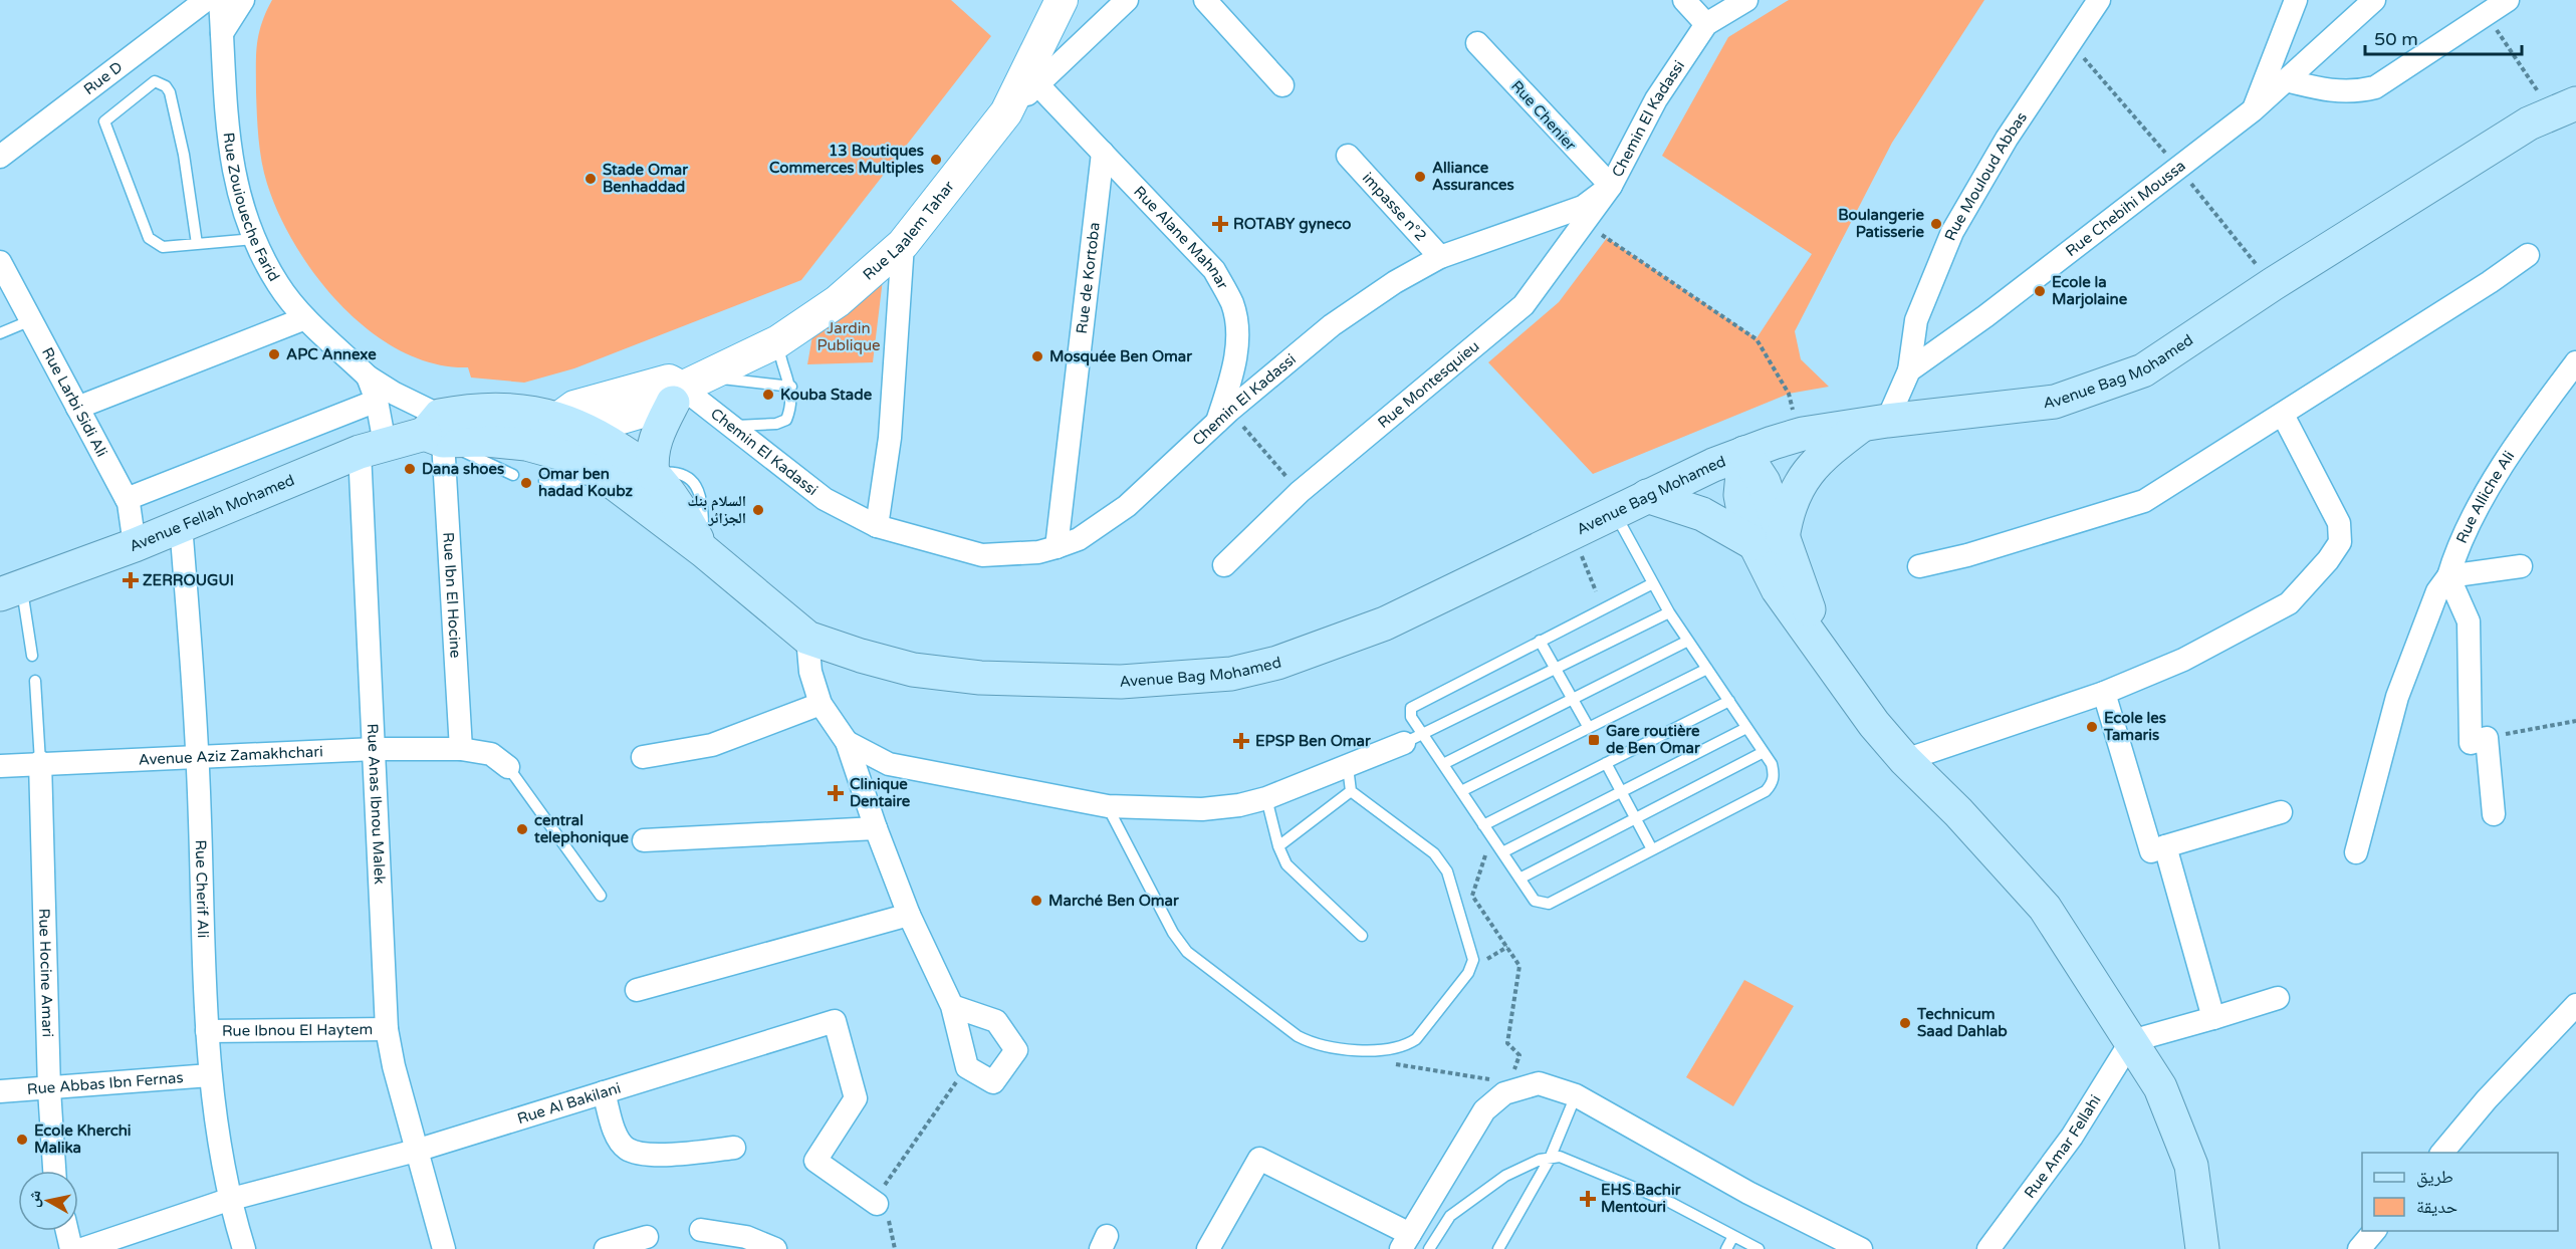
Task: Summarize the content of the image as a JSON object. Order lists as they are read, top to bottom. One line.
{"streets":{"main road":["Rue Laalem Tahar","Avenue Bag Mohamed","Avenue Fellah Mohamed"],"street":["Rue D","Rue Chenier","Chemin El Kadassi","Rue Mouloud Abbas","Rue Zouioueche Farid","impasse n°2","Rue Chebihi Moussa","Rue Alane Mahnar","Rue de Kortoba","Rue Montesquieu","Rue Larbi Sidi Ali","Rue Alliche Ali","Rue Ibn El Hocine","Avenue Aziz Zamakhchari","Rue Anas Ibnou Malek","Rue Cherif Ali","Rue Hocine Amari","Rue Ibnou El Haytem","Rue Abbas Ibn Fernas","Rue Al Bakilani","Rue Amar Fellahi"]},"crossings":[["Rue Chenier","Chemin El Kadassi"],["Rue Chenier","Rue Montesquieu"],["Chemin El Kadassi","impasse n°2"],["Chemin El Kadassi","Rue Laalem Tahar"],["Chemin El Kadassi","Rue Alane Mahnar"],["Chemin El Kadassi","Rue de Kortoba"],["Chemin El Kadassi","Rue Montesquieu"],["Rue Mouloud Abbas","Rue Chebihi Moussa"],["Rue Zouioueche Farid","Rue Anas Ibnou Malek"],["Rue Laalem Tahar","Avenue Bag Mohamed"],["Rue Laalem Tahar","Avenue Fellah Mohamed"],["Rue Alane Mahnar","Rue de Kortoba"],["Avenue Bag Mohamed","Avenue Fellah Mohamed"],["Rue Larbi Sidi Ali","Avenue Fellah Mohamed"],["Avenue Fellah Mohamed","Rue Ibn El Hocine"],["Avenue Fellah Mohamed","Rue Anas Ibnou Malek"],["Avenue Fellah Mohamed","Rue Cherif Ali"],["Rue Ibn El Hocine","Avenue Aziz Zamakhchari"],["Avenue Aziz Zamakhchari","Rue Anas Ibnou Malek"],["Avenue Aziz Zamakhchari","Rue Cherif Ali"],["Avenue Aziz Zamakhchari","Rue Hocine Amari"],["Rue Anas Ibnou Malek","Rue Ibnou El Haytem"],["Rue Anas Ibnou Malek","Rue Al Bakilani"],["Rue Cherif Ali","Rue Ibnou El Haytem"],["Rue Cherif Ali","Rue Abbas Ibn Fernas"],["Rue Cherif Ali","Rue Al Bakilani"],["Rue Hocine Amari","Rue Abbas Ibn Fernas"]],"parks":["Jardin Publique"],"places":{"other":["13 Boutiques Commerces Multiples","Alliance Assurances","Stade Omar Benhaddad","Boulangerie Patisserie","Ecole la Marjolaine","APC Annexe","Mosquée Ben Omar","Kouba Stade","Dana shoes","Omar ben hadad Koubz","السلام بنك الجزائر","Ecole les Tamaris","central telephonique","Marché Ben Omar","Technicum Saad Dahlab","Ecole Kherchi Malika"],"health":["ROTABY gyneco","ZERROUGUI","EPSP Ben Omar","Clinique Dentaire","EHS Bachir Mentouri"],"transit":["Gare routière de Ben Omar"]},"legend":["طريق","حديقة"],"scale_bar":"50 m","north":"left"}
